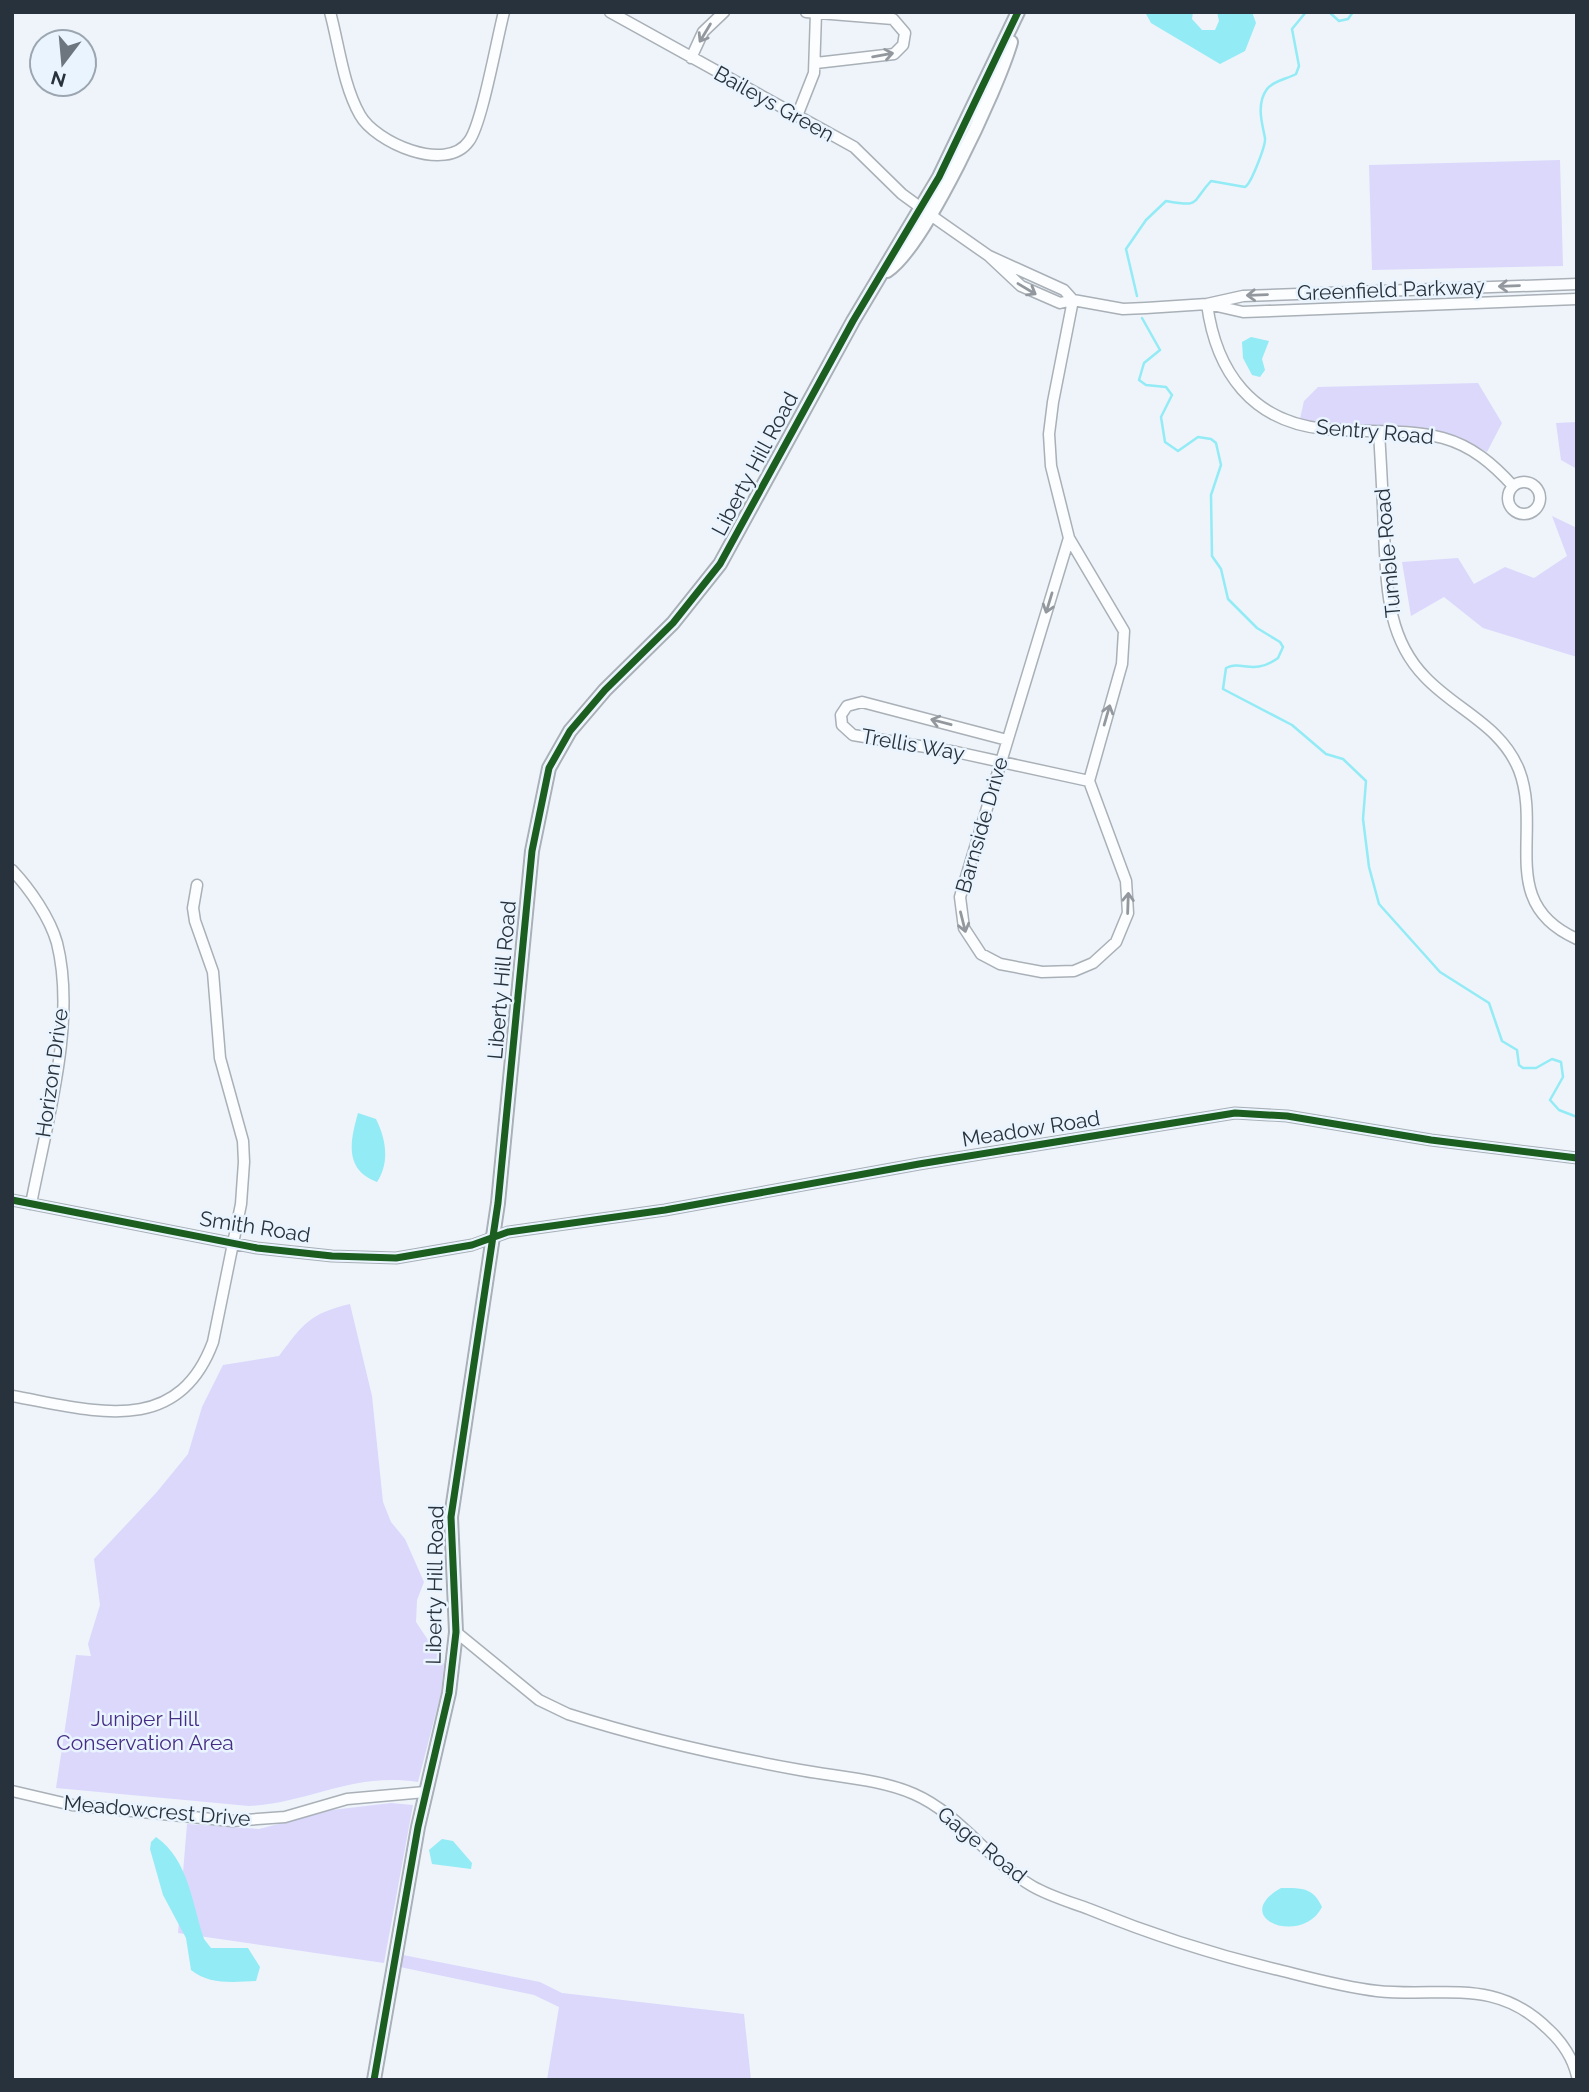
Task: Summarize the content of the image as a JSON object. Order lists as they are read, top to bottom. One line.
{"streets":{"street":["Baileys Green","Greenfield Parkway","Sentry Road","Liberty Hill Road","Tumble Road","Trellis Way","Barnside Drive","Horizon Drive","Meadow Road","Smith Road","Meadowcrest Drive","Gage Road"]},"crossings":[["Baileys Green","Greenfield Parkway"],["Baileys Green","Liberty Hill Road"],["Greenfield Parkway","Sentry Road"],["Greenfield Parkway","Liberty Hill Road"],["Sentry Road","Tumble Road"],["Liberty Hill Road","Meadow Road"],["Liberty Hill Road","Smith Road"],["Liberty Hill Road","Meadowcrest Drive"],["Liberty Hill Road","Gage Road"],["Trellis Way","Barnside Drive"],["Horizon Drive","Smith Road"],["Meadow Road","Smith Road"]],"parks":["Juniper Hill Conservation Area"],"north":"bottom"}
